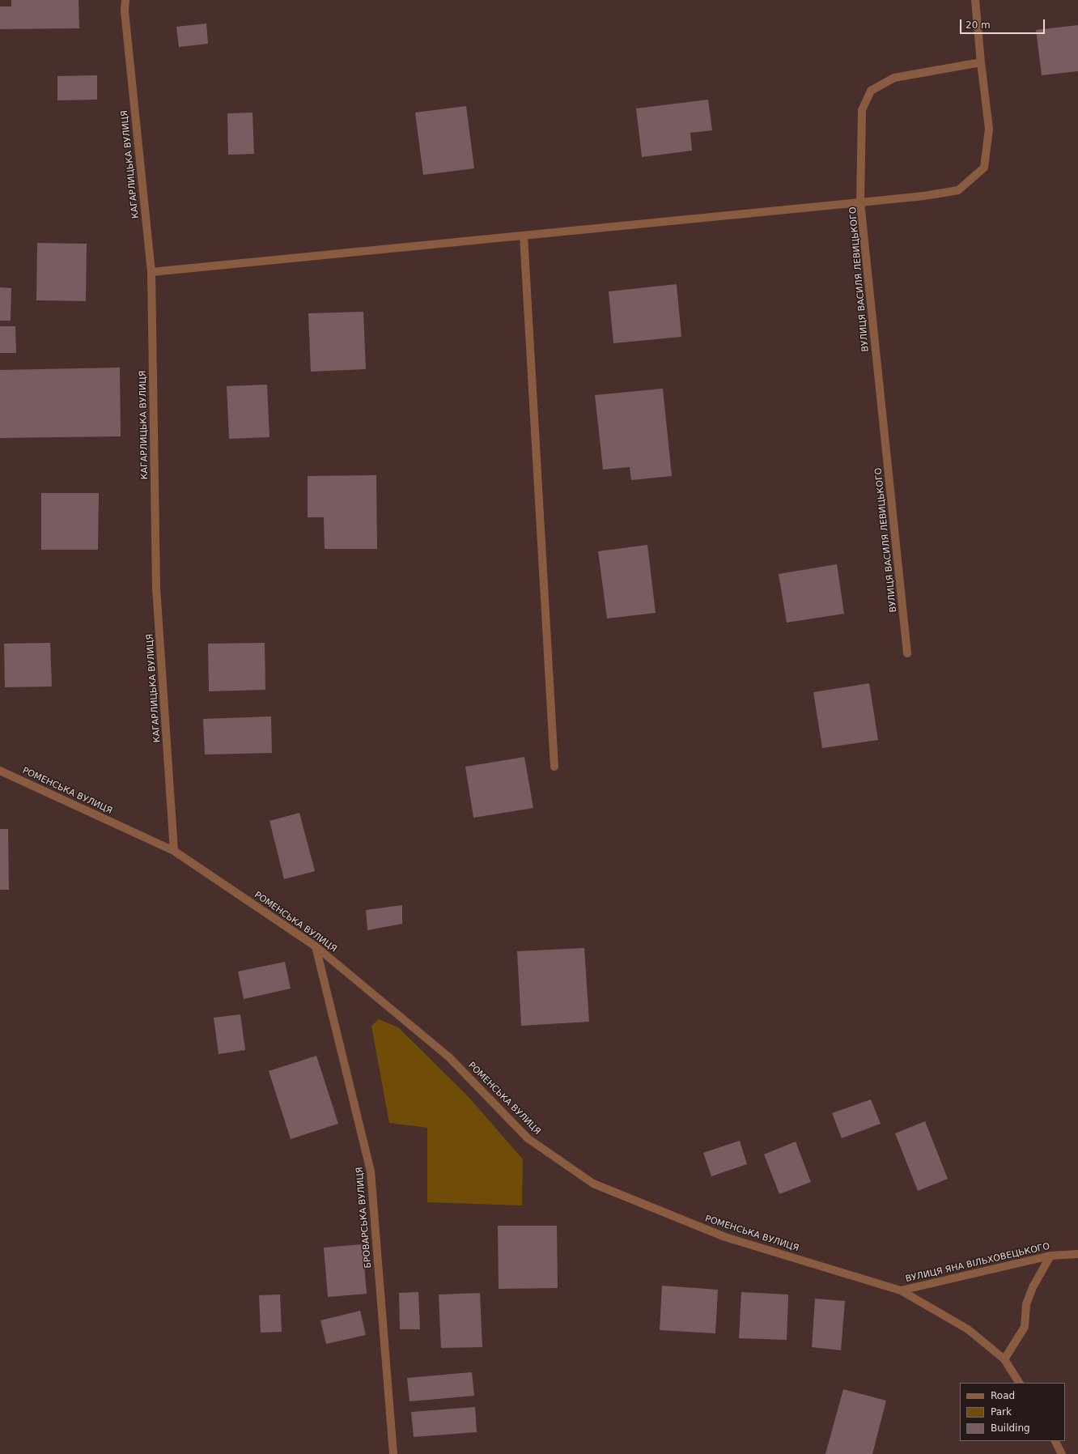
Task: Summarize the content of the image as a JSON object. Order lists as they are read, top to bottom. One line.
{"streets":{"street":["КАГАРЛИЦЬКА ВУЛИЦЯ","ВУЛИЦЯ ВАСИЛЯ ЛЕВИЦЬКОГО","РОМЕНСЬКА ВУЛИЦЯ","БРОВАРСЬКА ВУЛИЦЯ","ВУЛИЦЯ ЯНА ВІЛЬХОВЕЦЬКОГО"]},"crossings":[["КАГАРЛИЦЬКА ВУЛИЦЯ","РОМЕНСЬКА ВУЛИЦЯ"],["РОМЕНСЬКА ВУЛИЦЯ","БРОВАРСЬКА ВУЛИЦЯ"],["РОМЕНСЬКА ВУЛИЦЯ","ВУЛИЦЯ ЯНА ВІЛЬХОВЕЦЬКОГО"]],"legend":["Road","Park","Building"],"scale_bar":"20 m"}
